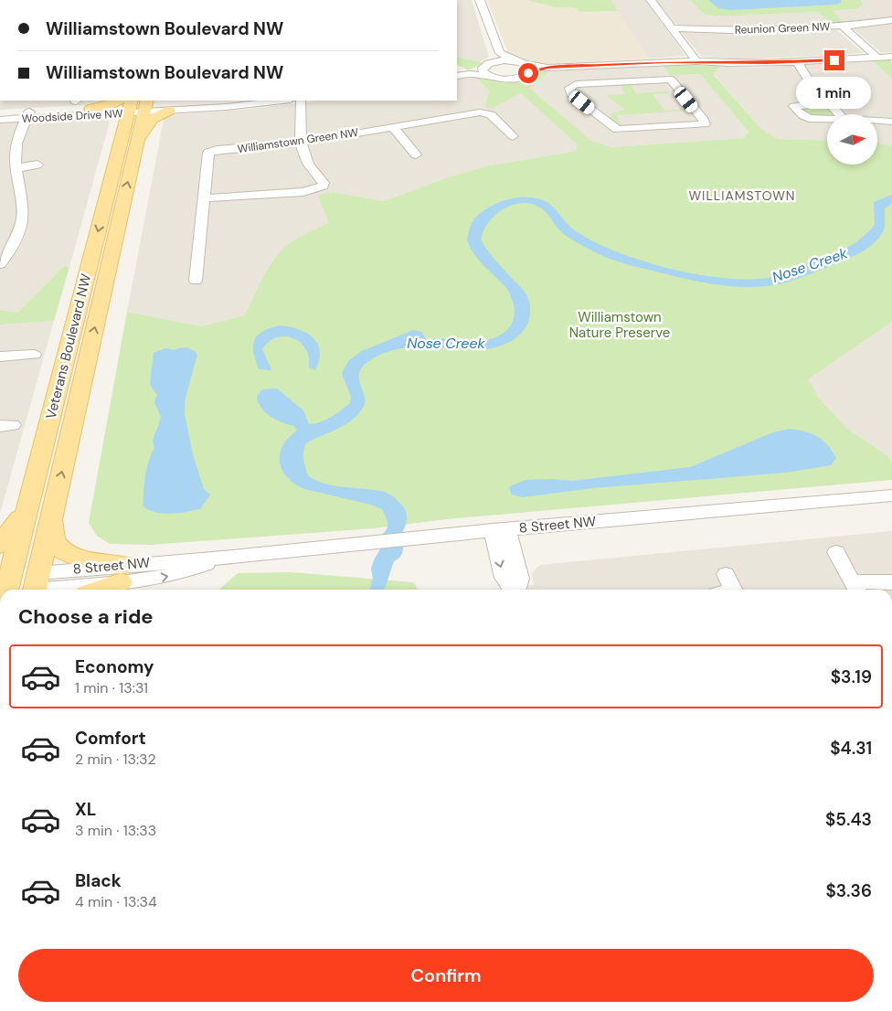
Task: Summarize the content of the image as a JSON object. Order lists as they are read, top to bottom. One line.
{"streets":{"main road":["Veterans Boulevard NW","8 Street NW"],"street":["Reunion Green NW","Woodside Drive NW","Williamstown Green NW"]},"crossings":[["Woodside Drive NW","Veterans Boulevard NW"],["Veterans Boulevard NW","8 Street NW"]],"districts":["WILLIAMSTOWN"],"water":["Nose Creek"],"parks":["Williamstown Nature Preserve"],"north":"right","page":{"banner":["Williamstown Boulevard NW","Williamstown Boulevard NW"],"bubble":"1 min","heading":"Choose a ride","list":[{"name":"Economy","note":"1 min · 13:31","value":"$3.19"},{"name":"Comfort","note":"2 min · 13:32","value":"$4.31"},{"name":"XL","note":"3 min · 13:33","value":"$5.43"},{"name":"Black","note":"4 min · 13:34","value":"$3.36"}],"buttons":"Confirm"}}
